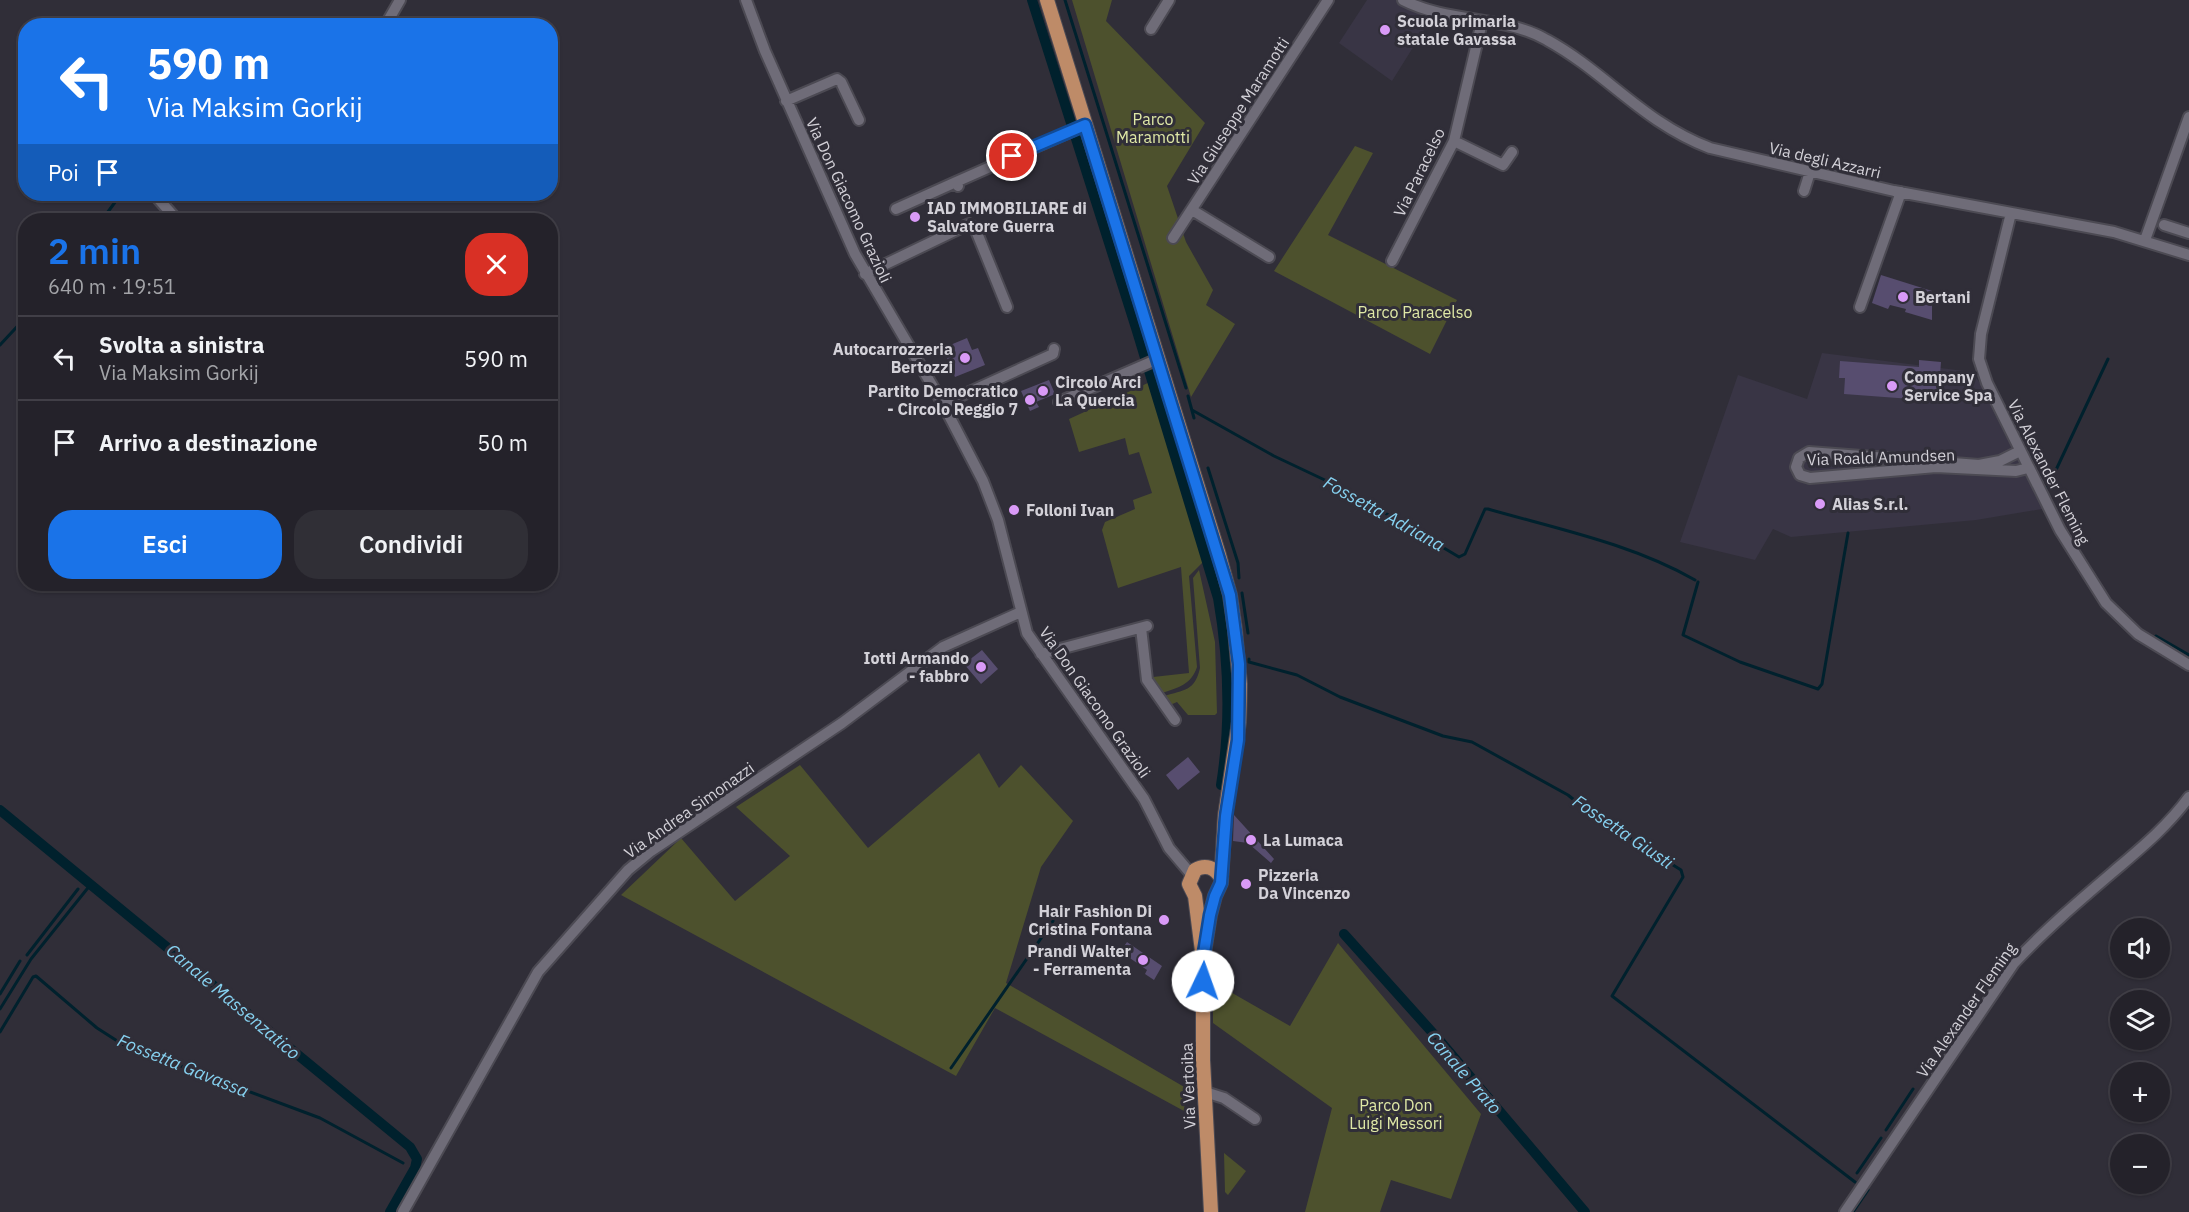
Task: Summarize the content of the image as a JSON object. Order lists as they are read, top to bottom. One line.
{"streets":{"main road":["Via Vertoiba"],"street":["Via Giuseppe Maramotti","Via degli Azzarri","Via Paracelso","Via Don Giacomo Grazioli","Via Roald Amundsen","Via Alexander Fleming","Via Andrea Simonazzi"]},"crossings":[["Via degli Azzarri","Via Paracelso"],["Via degli Azzarri","Via Alexander Fleming"],["Via Don Giacomo Grazioli","Via Andrea Simonazzi"],["Via Roald Amundsen","Via Alexander Fleming"]],"water":["Fossetta Adriana","Fossetta Giusti","Canale Massenzatico","Fossetta Gavassa","Canale Prato"],"parks":["Parco Maramotti","Parco Paracelso","Parco Don Luigi Messori"],"places":["Scuola primaria statale Gavassa","IAD IMMOBILIARE di Salvatore Guerra","Bertani","Autocarrozzeria Bertozzi","Company Service Spa","Circolo Arci La Quercia","Partito Democratico - Circolo Reggio 7","Alias S.r.l.","Folloni Ivan","Iotti Armando - fabbro","La Lumaca","Pizzeria Da Vincenzo","Hair Fashion Di Cristina Fontana","Prandi Walter - Ferramenta"],"page":{"turn":["590 m","Via Maksim Gorkij"],"then":"Poi","heading":["2 min","640 m · 19:51"],"list":[{"name":"Svolta a sinistra","note":"Via Maksim Gorkij","value":"590 m"},{"name":"Arrivo a destinazione","value":"50 m"}],"buttons":["Esci","Condividi"],"map_buttons":["+","−"]}}
